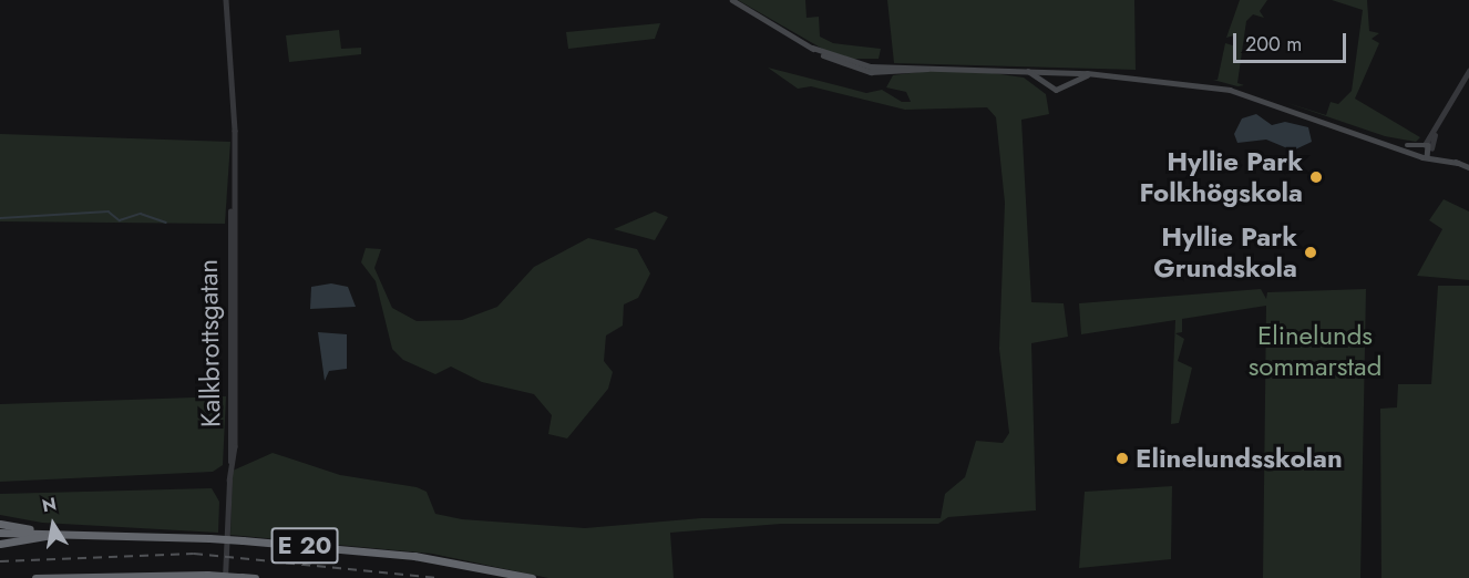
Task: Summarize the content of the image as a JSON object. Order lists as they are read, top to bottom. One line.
{"streets":{"highway":["E 20"],"street":["Kalkbrottsgatan"]},"parks":["Elinelunds sommarstad"],"places":["Hyllie Park Folkhögskola","Hyllie Park Grundskola","Elinelundsskolan"],"scale_bar":"200 m","north":"top"}
